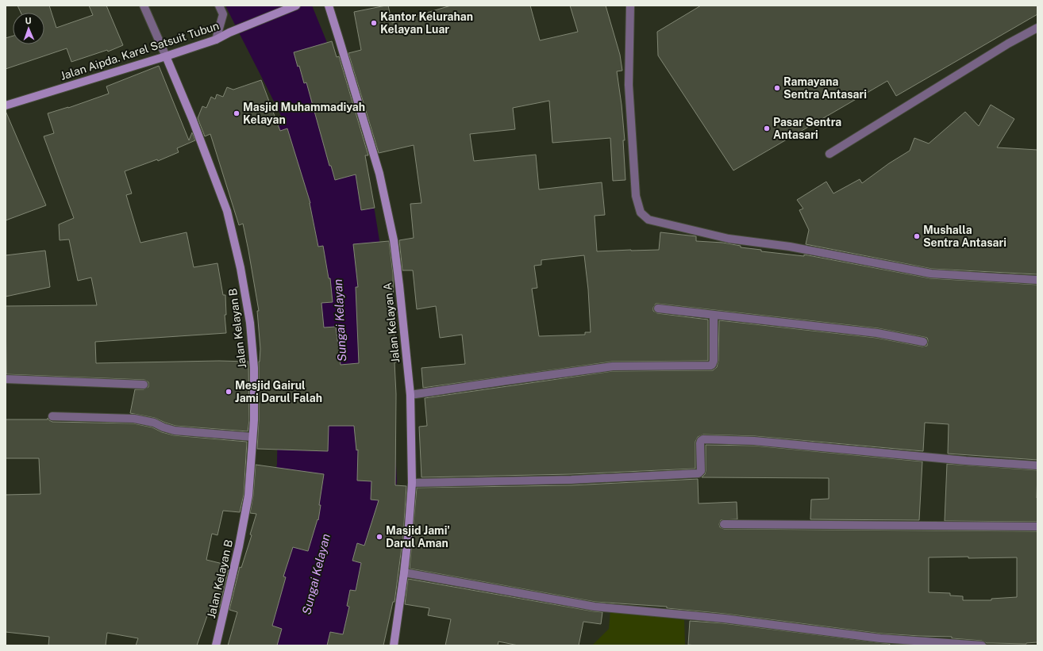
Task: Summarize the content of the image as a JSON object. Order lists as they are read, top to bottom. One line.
{"streets":{"street":["Jalan Aipda. Karel Satsuit Tubun","Jalan Kelayan A","Jalan Kelayan B"]},"crossings":[["Jalan Aipda. Karel Satsuit Tubun","Jalan Kelayan B"]],"water":["Sungai Kelayan"],"places":["Kantor Kelurahan Kelayan Luar","Ramayana Sentra Antasari","Masjid Muhammadiyah Kelayan","Pasar Sentra Antasari","Mushalla Sentra Antasari","Mesjid Gairul Jami Darul Falah","Masjid Jami' Darul Aman"],"north":"top"}
